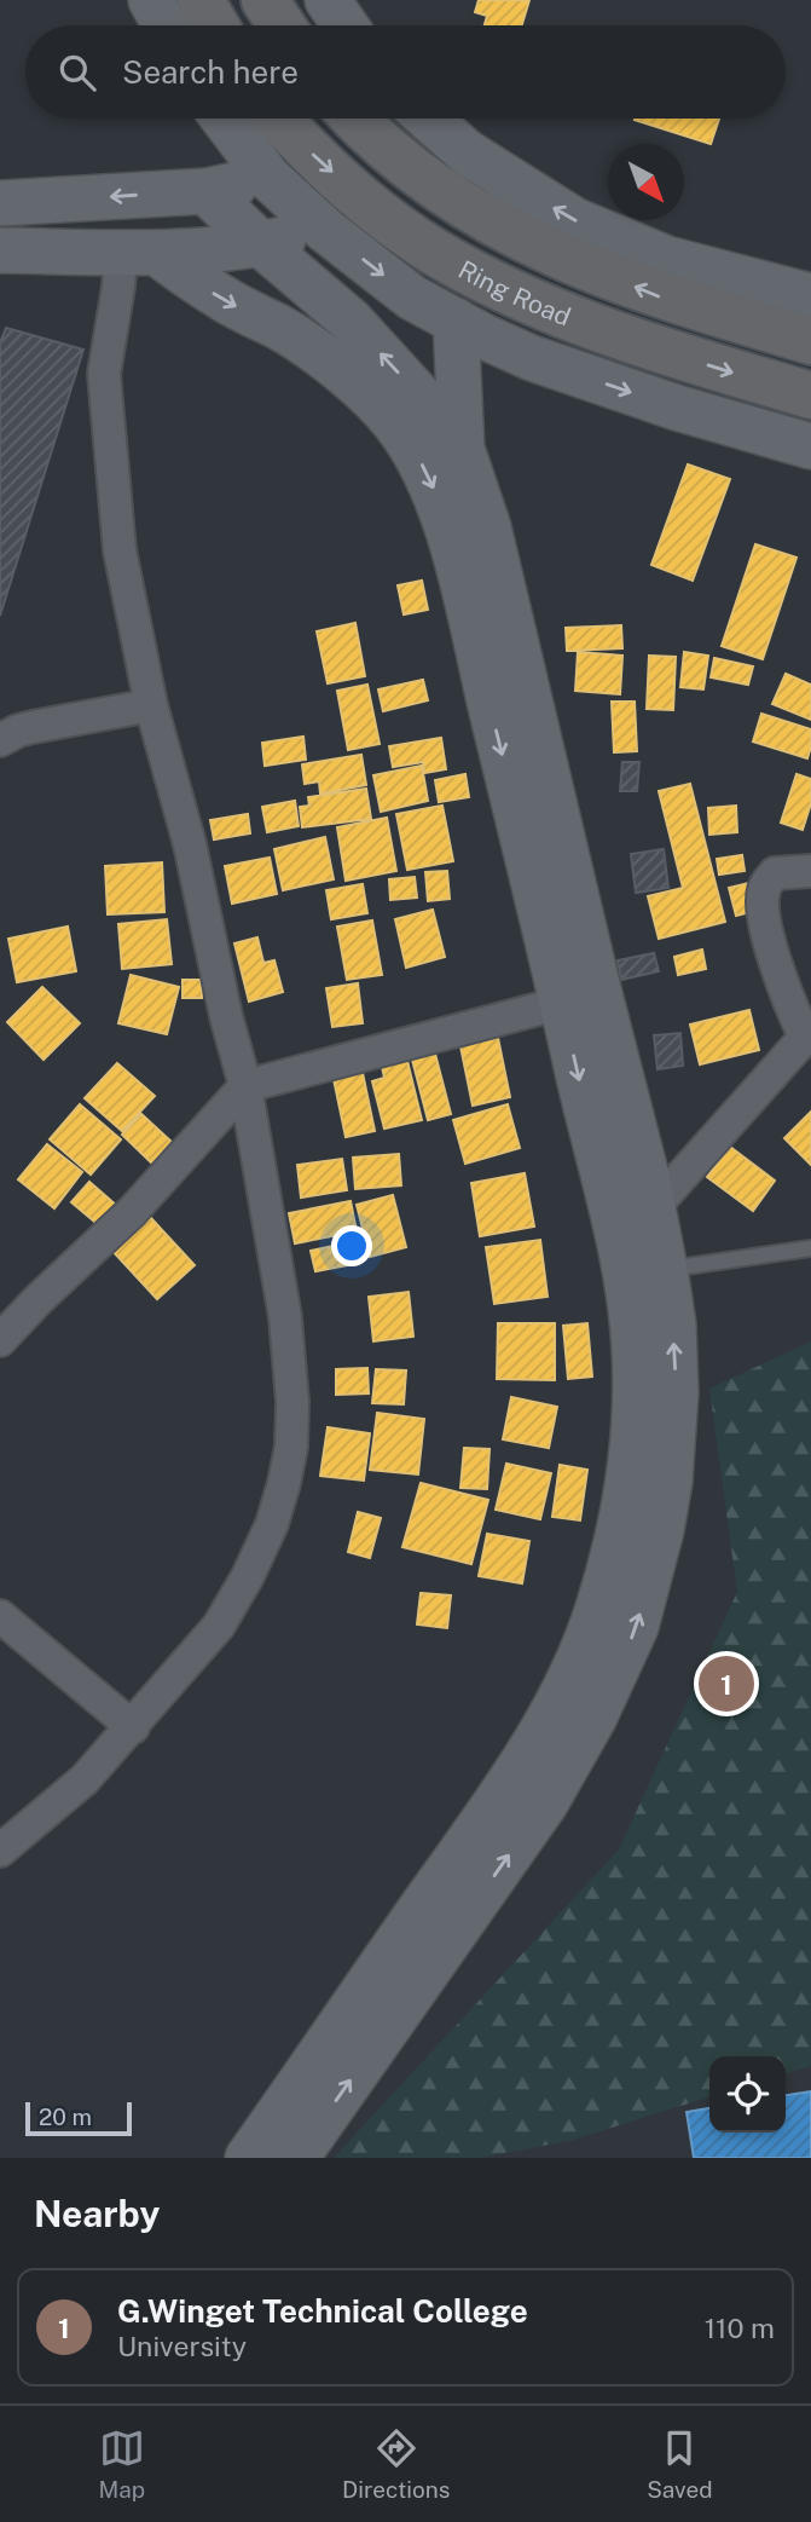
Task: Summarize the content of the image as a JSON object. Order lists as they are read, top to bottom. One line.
{"streets":{"highway":["Ring Road"]},"scale_bar":"20 m","north":"bottom right","page":{"search":"Search here","pins":"1","scale":"20 m","heading":"Nearby","list":[{"mark":"1","name":"G.Winget Technical College","note":"University","value":"110 m"}],"nav":["Map","Directions","Saved"]}}
